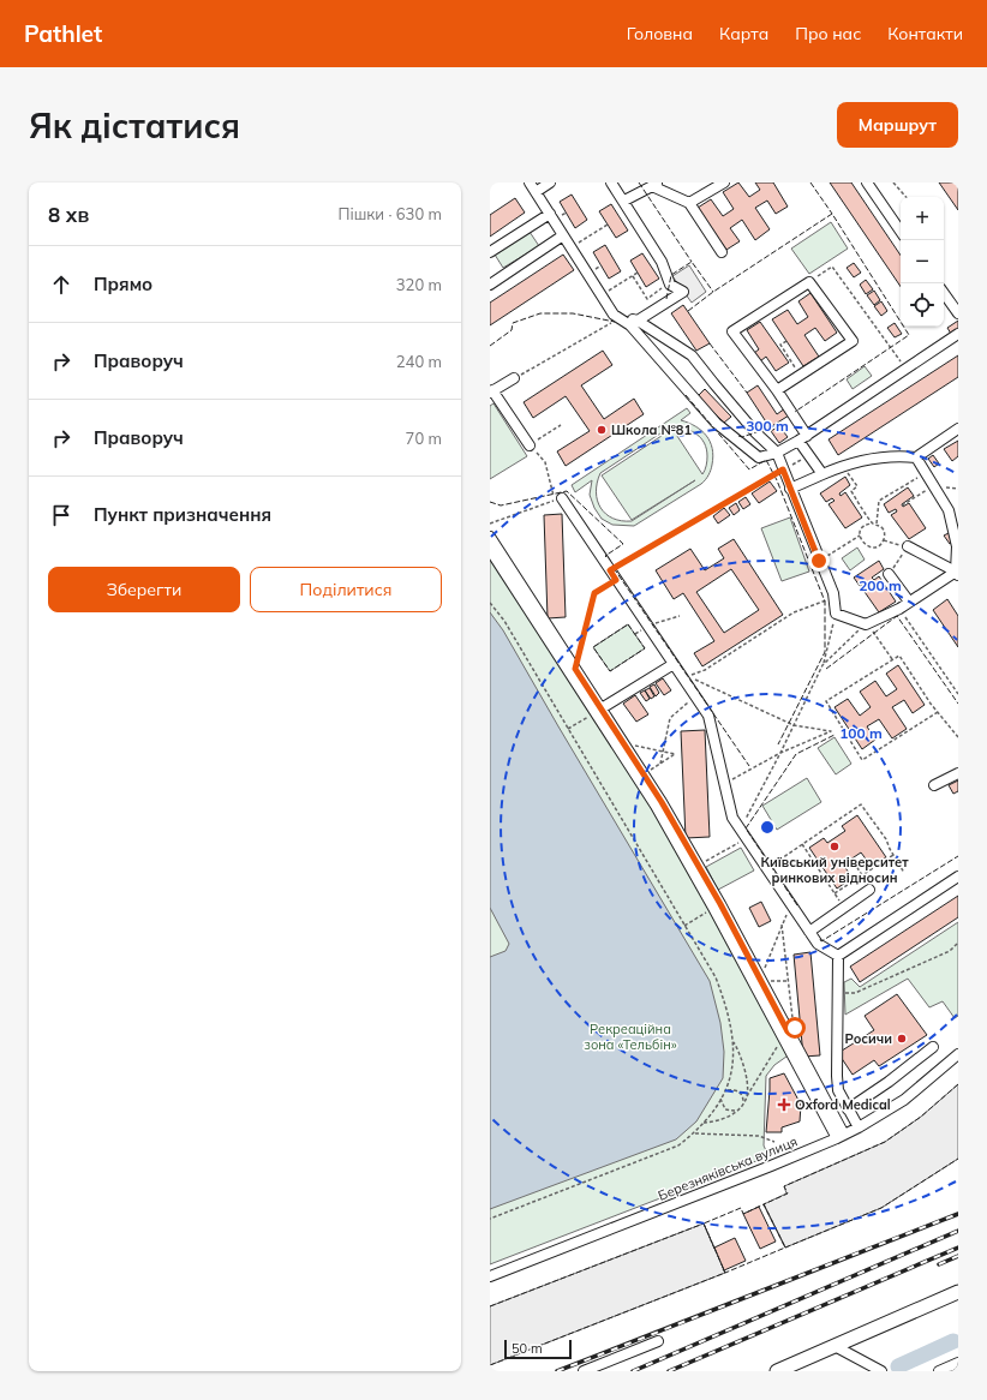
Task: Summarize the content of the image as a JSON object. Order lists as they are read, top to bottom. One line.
{"streets":{"street":["Березняківська вулиця"]},"parks":["Рекреаційна зона «Тельбін»"],"places":{"other":["Школа №81","Київський університет ринкових відносин","Росичи"],"health":["Oxford Medical"]},"scale_bar":"50 m","page":{"header":"Pathlet","nav":["Головна","Карта","Про нас","Контакти"],"buttons":["Маршрут",["Зберегти","Поділитися"]],"title":"Як дістатися","heading":["8 хв","Пішки · 630 m"],"map_buttons":["+","−"],"list":[["Прямо","320 m"],["Праворуч","240 m"],["Праворуч","70 m"],"Пункт призначення"],"scale":"50 m"},"rings":["300 m","200 m","100 m"]}
